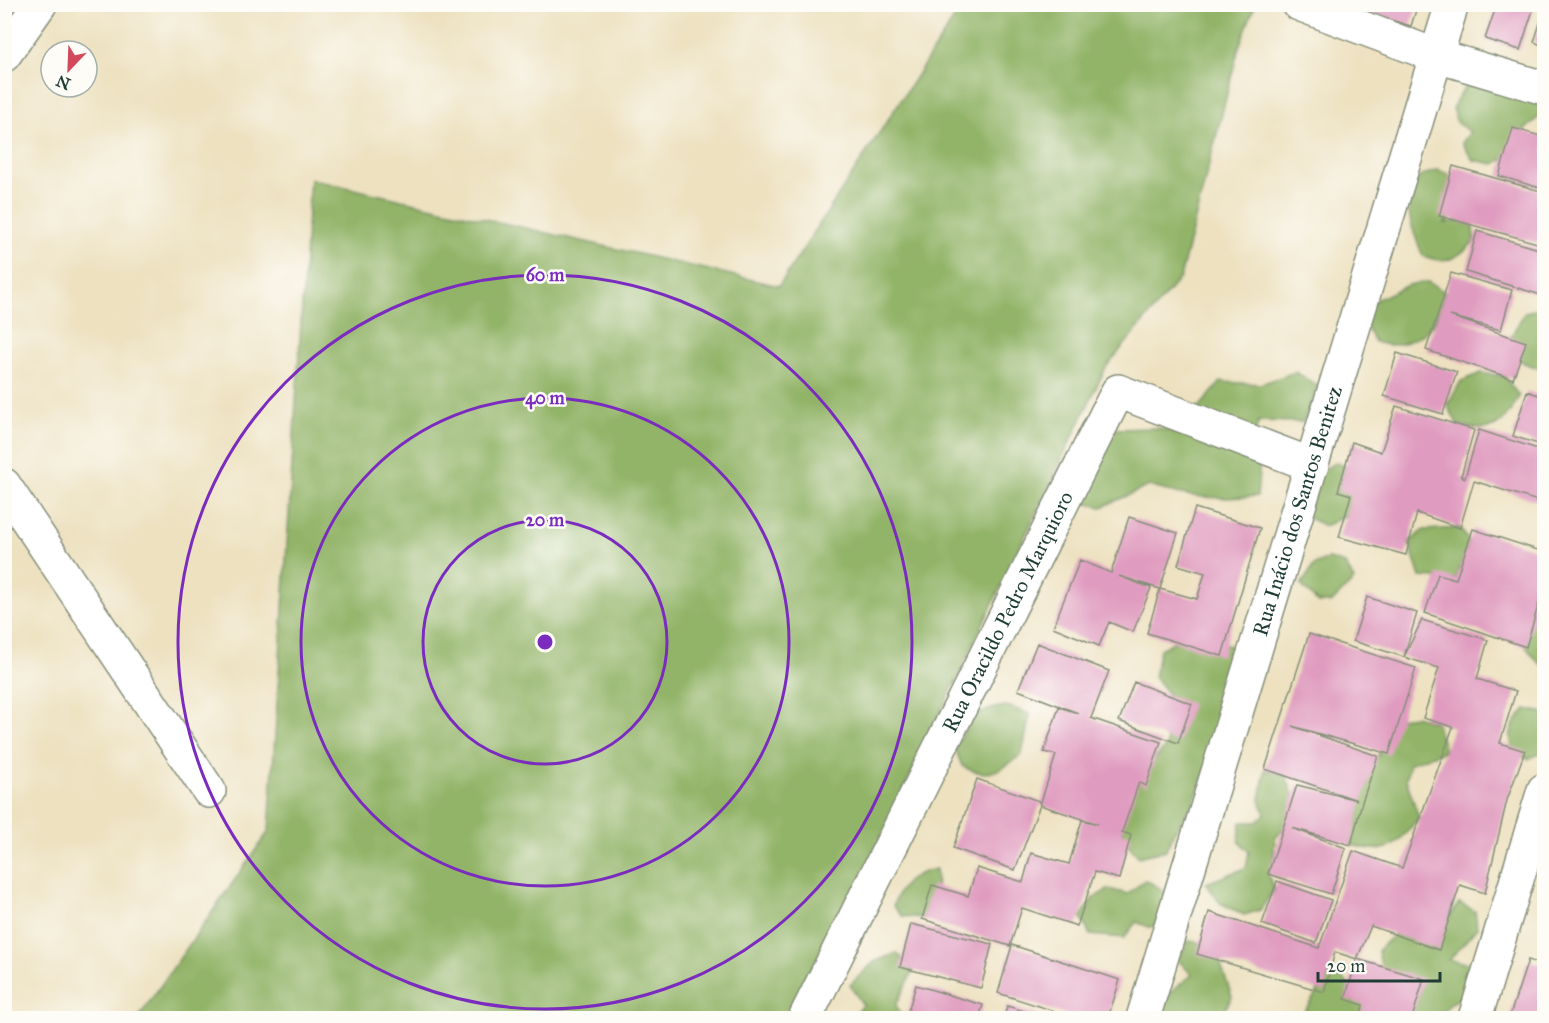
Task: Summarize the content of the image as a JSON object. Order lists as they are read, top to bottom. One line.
{"streets":{"street":["Rua Inácio dos Santos Benitez","Rua Oracildo Pedro Marquioro"]},"crossings":[["Rua Inácio dos Santos Benitez","Rua Oracildo Pedro Marquioro"]],"scale_bar":"20 m","north":"bottom left","rings":["60 m","40 m","20 m"]}
